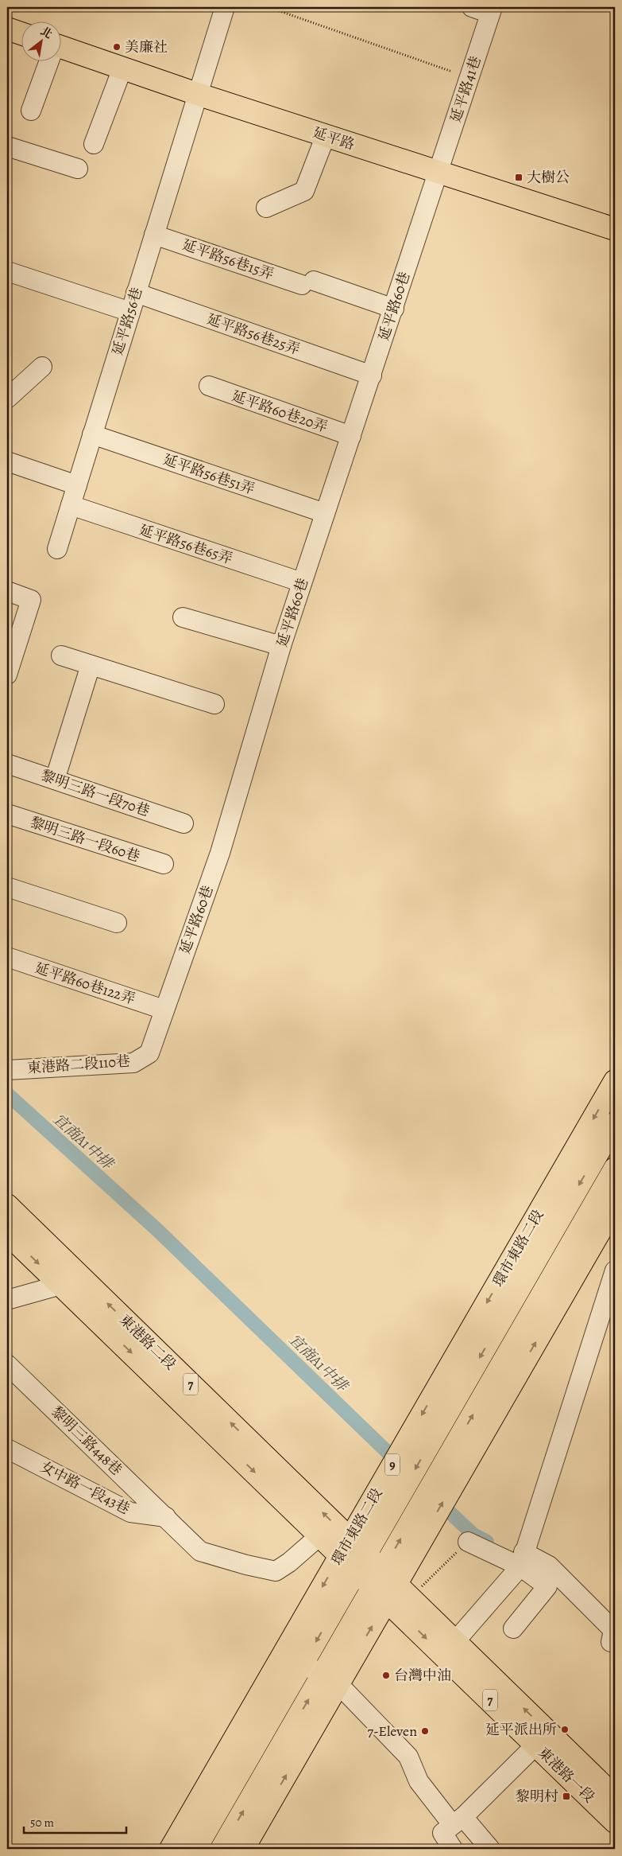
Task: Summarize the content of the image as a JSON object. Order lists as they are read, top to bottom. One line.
{"streets":{"main road":["延平路","環市東路二段","東港路二段","7","9","東港路一段"],"street":["延平路41巷","延平路56巷15弄","延平路60巷","延平路56巷","延平路56巷25弄","延平路60巷20弄","延平路56巷51弄","延平路56巷65弄","黎明三路一段70巷","黎明三路一段60巷","延平路60巷122弄","東港路二段110巷","黎明三路448巷","女中路一段43巷"]},"crossings":[["延平路41巷","延平路"],["延平路41巷","延平路60巷"],["延平路","延平路60巷"],["延平路","延平路56巷"],["延平路56巷15弄","延平路60巷"],["延平路56巷15弄","延平路56巷"],["延平路60巷","延平路56巷25弄"],["延平路60巷","延平路60巷20弄"],["延平路60巷","延平路56巷51弄"],["延平路60巷","延平路56巷65弄"],["延平路60巷","延平路60巷122弄"],["延平路60巷","東港路二段110巷"],["延平路56巷","延平路56巷25弄"],["延平路56巷","延平路56巷51弄"],["延平路56巷","延平路56巷65弄"],["環市東路二段","東港路二段"],["環市東路二段","東港路一段"],["東港路二段","黎明三路448巷"],["東港路二段","東港路一段"],["黎明三路448巷","女中路一段43巷"]],"water":["宜商A1中排"],"places":{"other":["美廉社","台灣中油","延平派出所","7-Eleven"],"transit":["大樹公","黎明村"]},"scale_bar":"50 m","north":"top right"}
